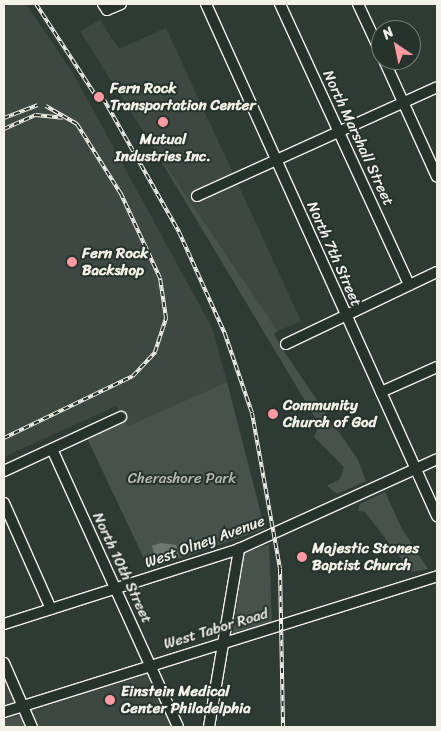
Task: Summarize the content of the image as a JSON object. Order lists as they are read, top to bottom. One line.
{"streets":{"street":["North Marshall Street","North 7th Street","West Olney Avenue","North 10th Street","West Tabor Road"]},"crossings":[["North 7th Street","West Olney Avenue"],["West Olney Avenue","North 10th Street"],["North 10th Street","West Tabor Road"]],"parks":["Cherashore Park"],"places":["Fern Rock Transportation Center","Mutual Industries Inc.","Fern Rock Backshop","Community Church of God","Majestic Stones Baptist Church","Einstein Medical Center Philadelphia"],"north":"top left"}
